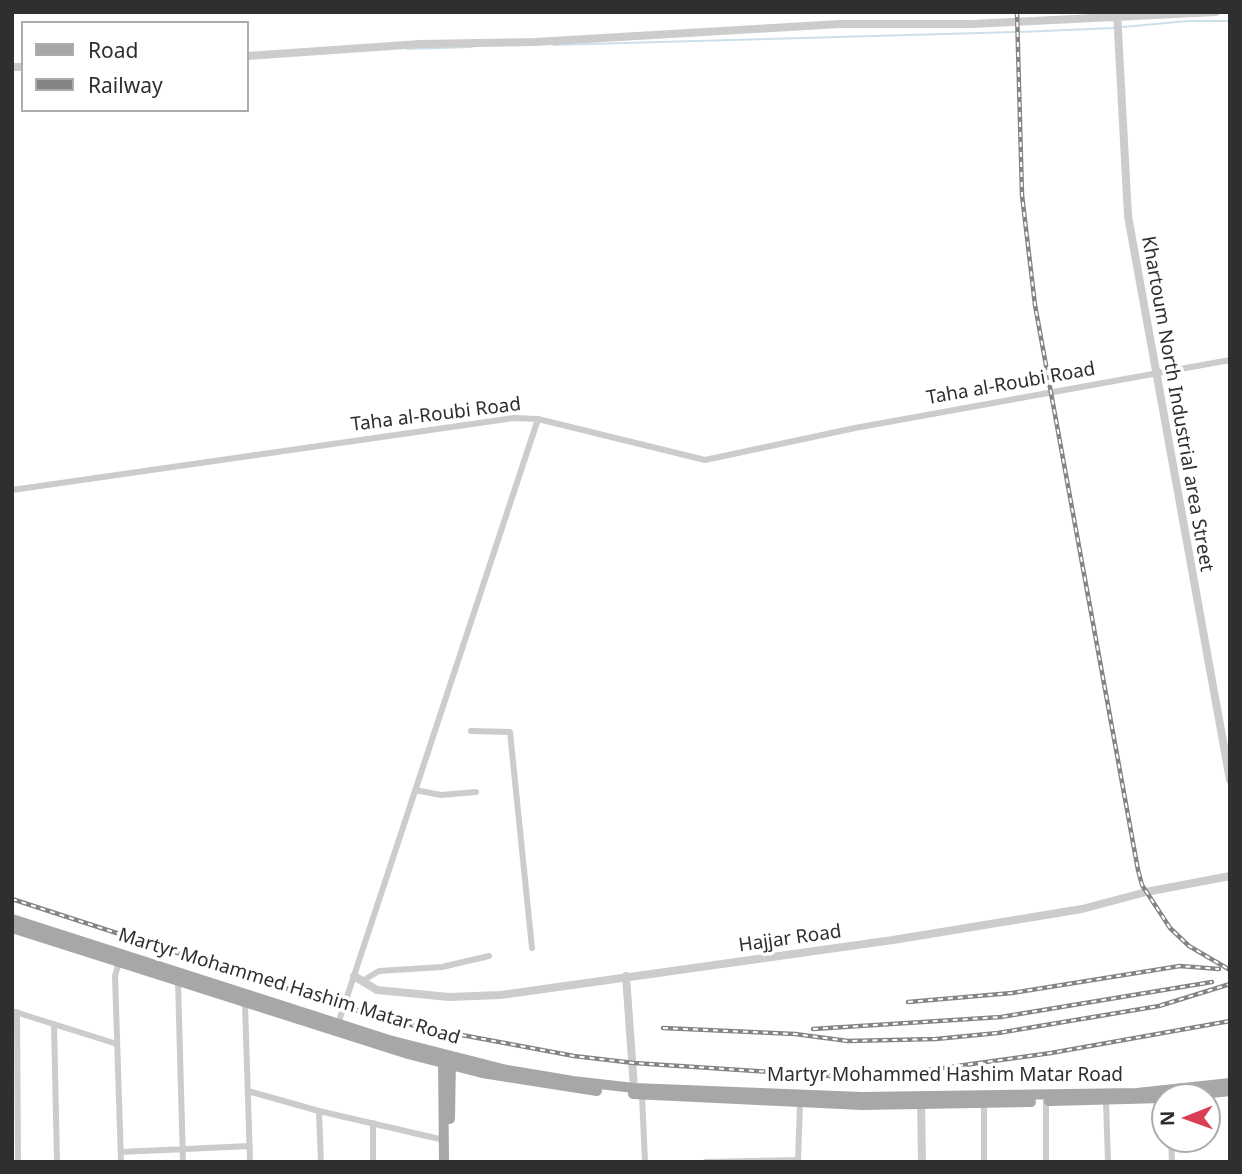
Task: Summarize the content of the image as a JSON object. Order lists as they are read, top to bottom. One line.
{"streets":{"main road":["Martyr Mohammed Hashim Matar Road"],"street":["Taha al-Roubi Road","Khartoum North Industrial area Street","Hajjar Road"]},"crossings":[["Taha al-Roubi Road","Khartoum North Industrial area Street"]],"legend":["Road","Railway"],"north":"left"}
